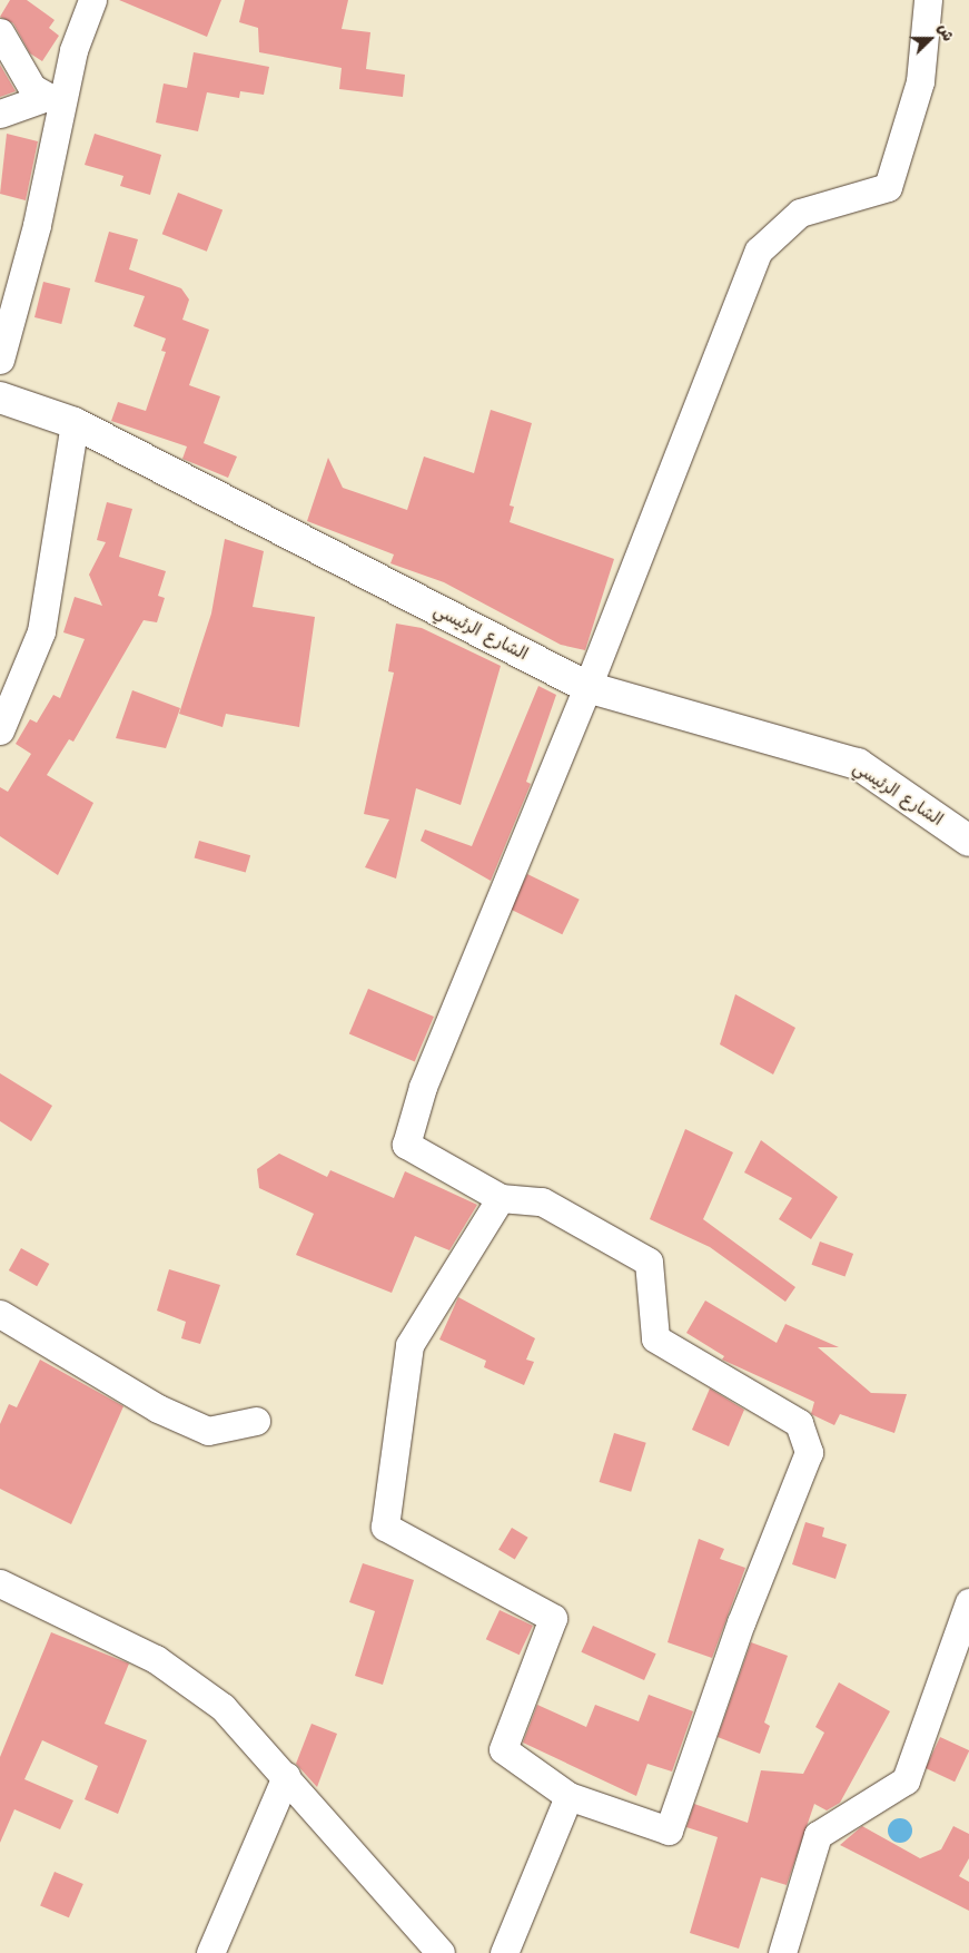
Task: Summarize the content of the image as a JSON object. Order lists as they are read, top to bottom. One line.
{"streets":{"street":["الشارع الرئيسي"]},"north":"right"}
